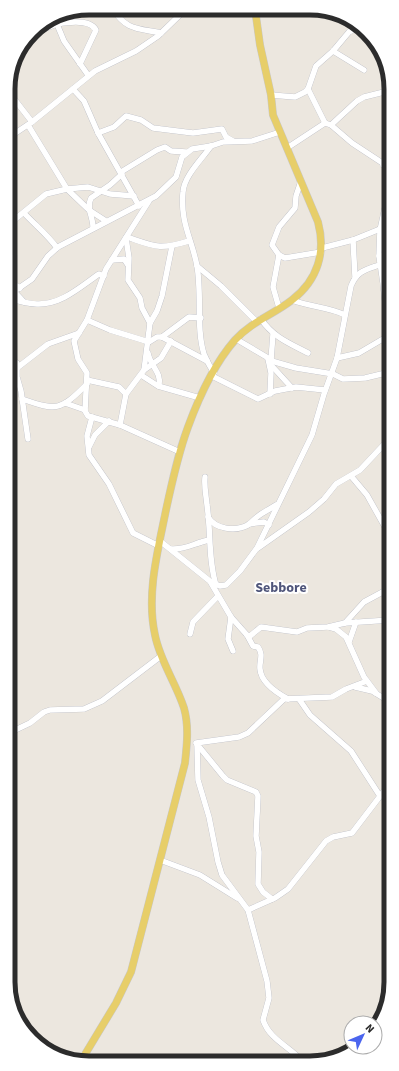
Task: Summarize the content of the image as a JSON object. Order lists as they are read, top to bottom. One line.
{"districts":["Sebbore"],"north":"top right"}
